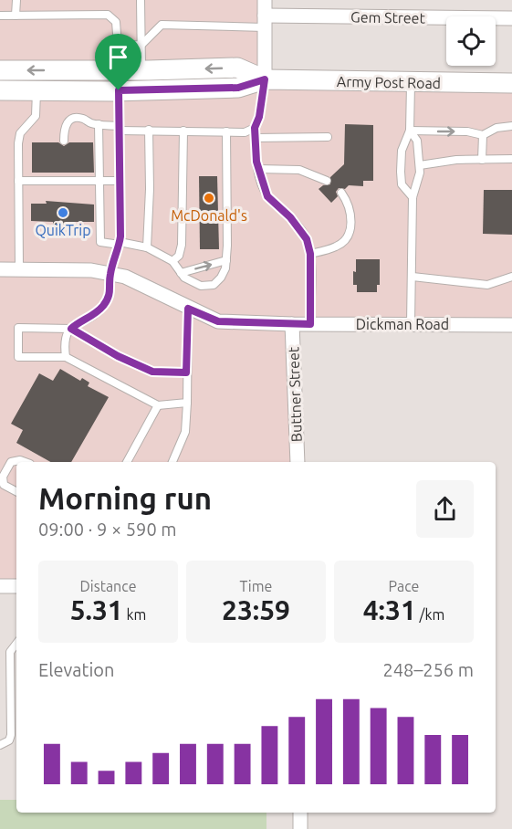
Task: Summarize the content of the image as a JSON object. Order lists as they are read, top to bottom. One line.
{"streets":{"main road":["Army Post Road"],"street":["Gem Street","Dickman Road","Buttner Street"]},"crossings":[["Dickman Road","Buttner Street"]],"places":["McDonald's","QuikTrip"],"page":{"heading":["Morning run","09:00 · 9 × 590 m"],"stats":[["Distance","5.31 km"],["Time","23:59"],["Pace","4:31 /km"]],"chart":["Elevation","248–256 m"]}}
